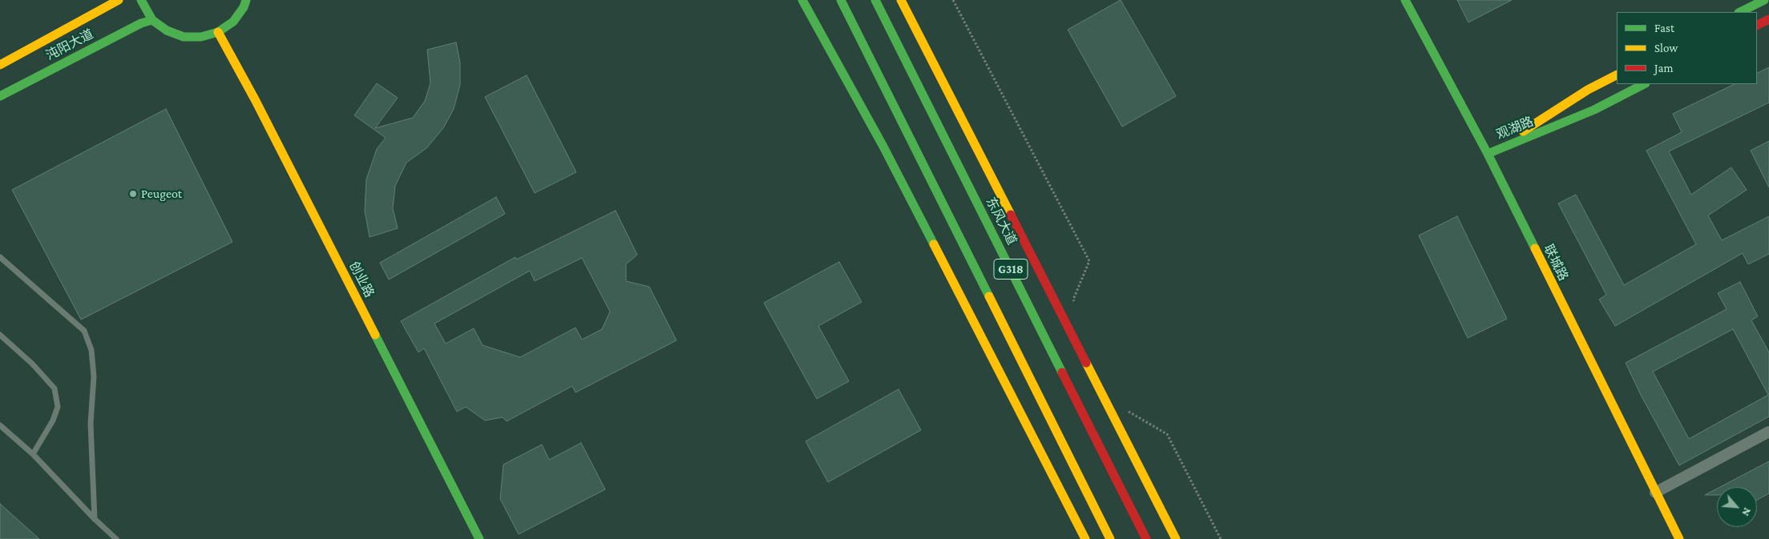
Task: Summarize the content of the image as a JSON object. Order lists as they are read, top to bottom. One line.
{"streets":{"main road":["沌阳大道","观湖路","东风大道","联城路","G318","创业路"]},"crossings":[["观湖路","联城路"]],"places":["Peugeot"],"legend":["Fast","Slow","Jam"],"north":"bottom right"}
